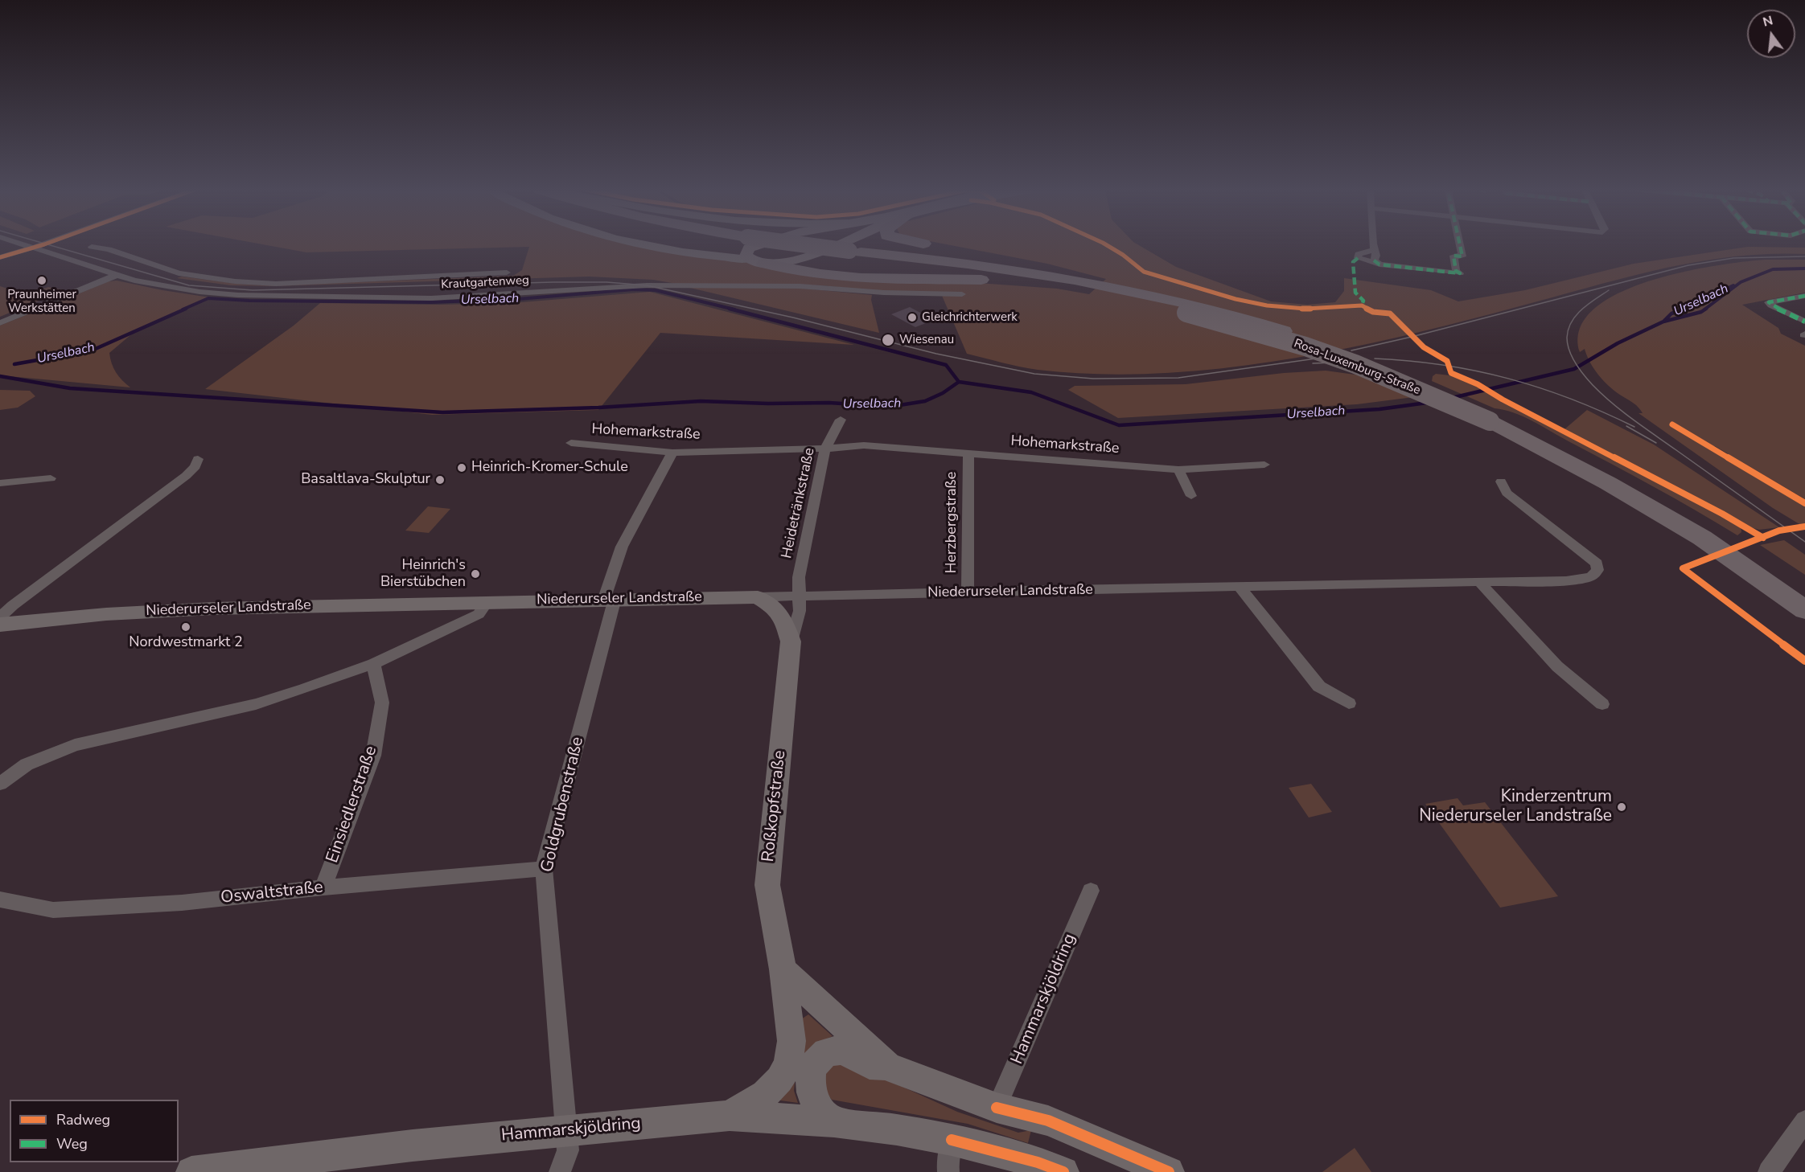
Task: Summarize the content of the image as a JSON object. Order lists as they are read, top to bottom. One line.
{"streets":{"highway":["Rosa-Luxemburg-Straße"],"main road":["Niederurseler Landstraße","Roßkopfstraße","Hammarskjöldring"],"street":["Krautgartenweg","Hohemarkstraße","Heidetränkstraße","Herzbergstraße","Einsiedlerstraße","Goldgrubenstraße","Oswaltstraße"]},"crossings":[["Hohemarkstraße","Heidetränkstraße"],["Hohemarkstraße","Herzbergstraße"],["Hohemarkstraße","Goldgrubenstraße"],["Heidetränkstraße","Niederurseler Landstraße"],["Heidetränkstraße","Roßkopfstraße"],["Herzbergstraße","Niederurseler Landstraße"],["Niederurseler Landstraße","Goldgrubenstraße"],["Niederurseler Landstraße","Roßkopfstraße"],["Einsiedlerstraße","Oswaltstraße"],["Goldgrubenstraße","Oswaltstraße"],["Goldgrubenstraße","Hammarskjöldring"],["Roßkopfstraße","Hammarskjöldring"]],"water":["Urselbach"],"places":["Praunheimer Werkstätten","Gleichrichterwerk","Wiesenau","Heinrich-Kromer-Schule","Basaltlava-Skulptur","Heinrich's Bierstübchen","Nordwestmarkt 2","Kinderzentrum Niederurseler Landstraße"],"legend":["Radweg","Weg"],"north":"top"}
